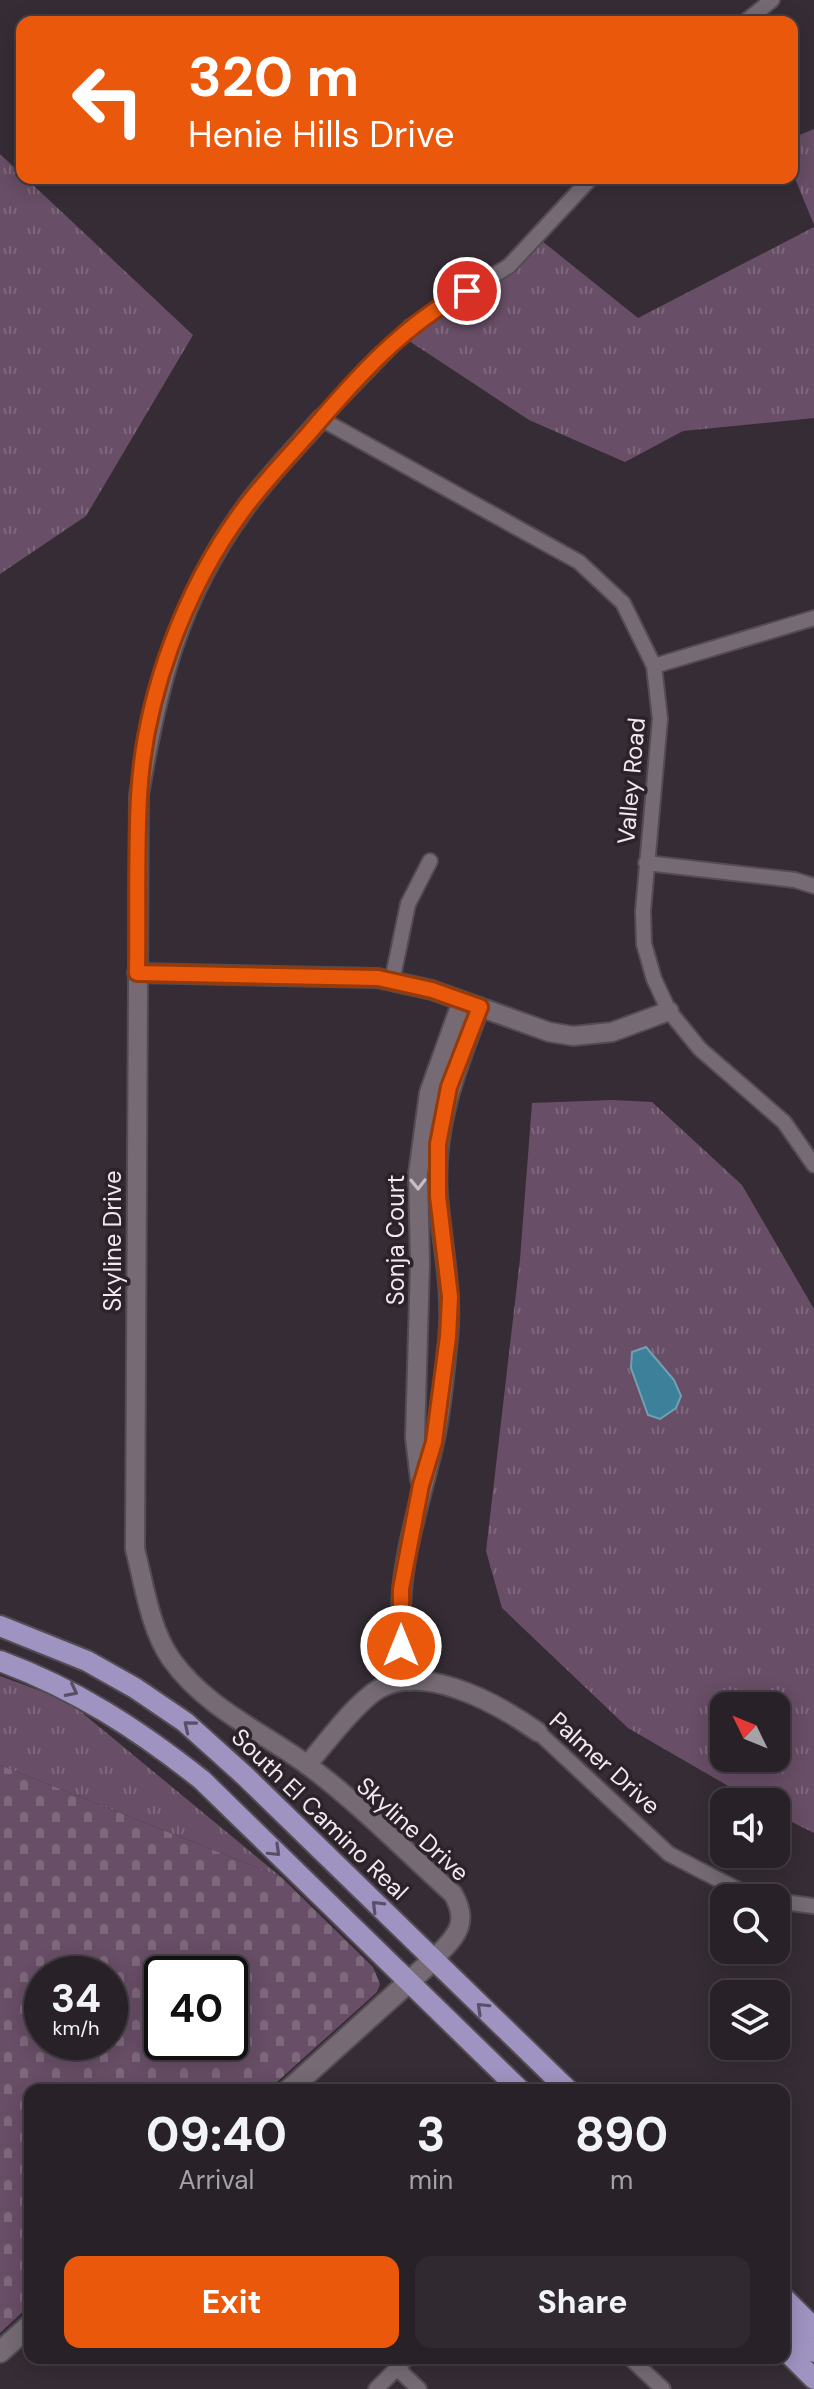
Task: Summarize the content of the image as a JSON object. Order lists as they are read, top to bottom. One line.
{"streets":{"main road":["South El Camino Real"],"street":["Valley Road","Sonja Court","Skyline Drive","Palmer Drive"]},"crossings":[["Valley Road","Skyline Drive"],["Sonja Court","Palmer Drive"],["Skyline Drive","Palmer Drive"],["Skyline Drive","South El Camino Real"]],"north":"top left","page":{"turn":["320 m","Henie Hills Drive"],"speed":"34 km/h","limit":"40","eta":["09:40","Arrival","3","min","890","m"],"buttons":["Exit","Share"]}}
